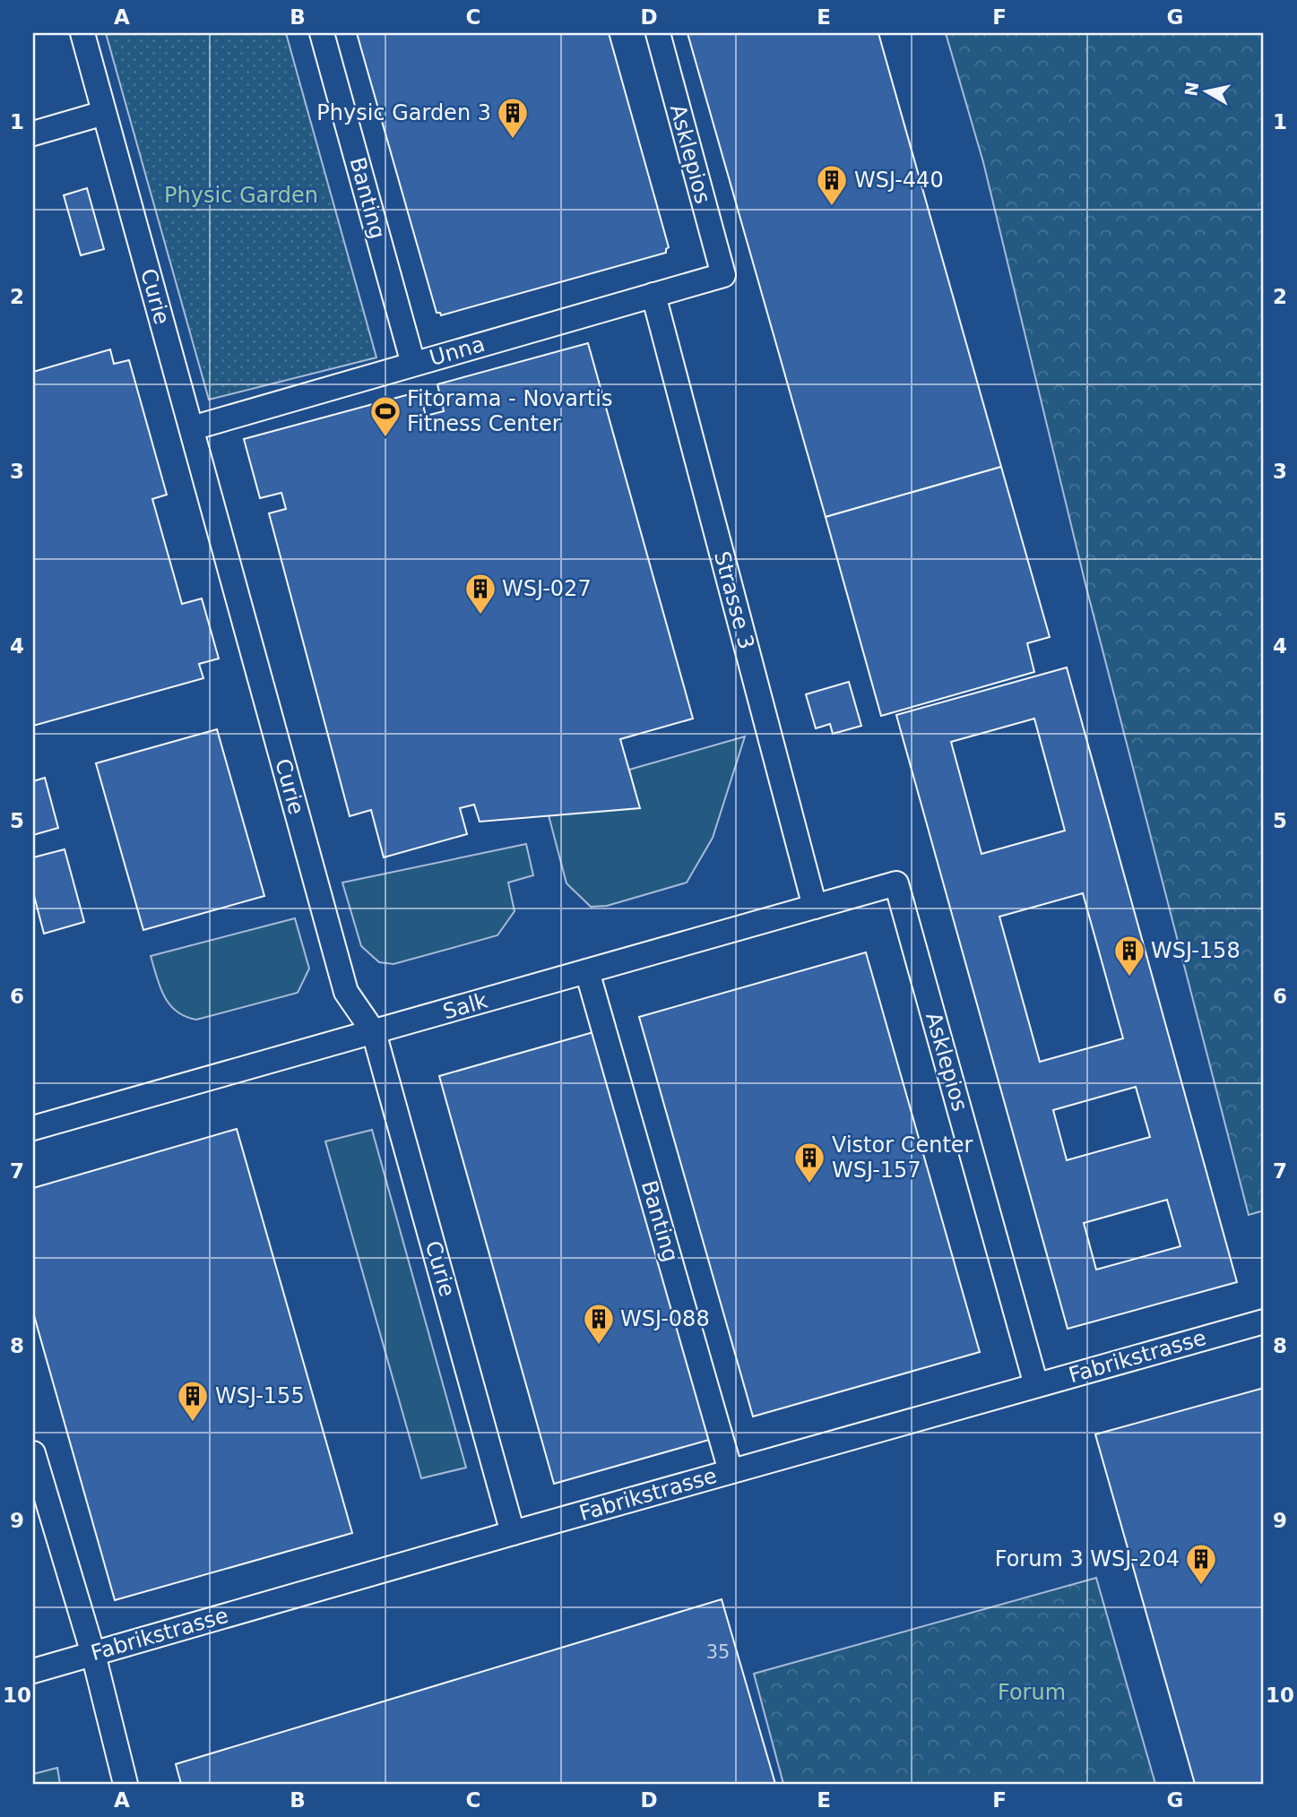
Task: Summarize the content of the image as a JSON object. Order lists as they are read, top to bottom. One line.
{"streets":{"lane":["Asklepios","Banting","Curie","Unna","Strasse 3","Salk","Fabrikstrasse"]},"crossings":[["Asklepios","Unna"],["Asklepios","Salk"],["Asklepios","Fabrikstrasse"],["Banting","Unna"],["Banting","Salk"],["Banting","Fabrikstrasse"],["Curie","Unna"],["Curie","Salk"],["Curie","Fabrikstrasse"],["Unna","Strasse 3"],["Strasse 3","Salk"]],"parks":["Physic Garden","Forum"],"places":{"building":["Physic Garden 3","WSJ-440","WSJ-027","WSJ-158","Vistor Center WSJ-157","WSJ-088","WSJ-155","Forum 3 WSJ-204"],"sports":["Fitorama - Novartis Fitness Center"]},"house_numbers":["35"],"north":"left","grid":{"columns":["A","B","C","D","E","F","G"],"rows":["1","2","3","4","5","6","7","8","9","10"]}}
